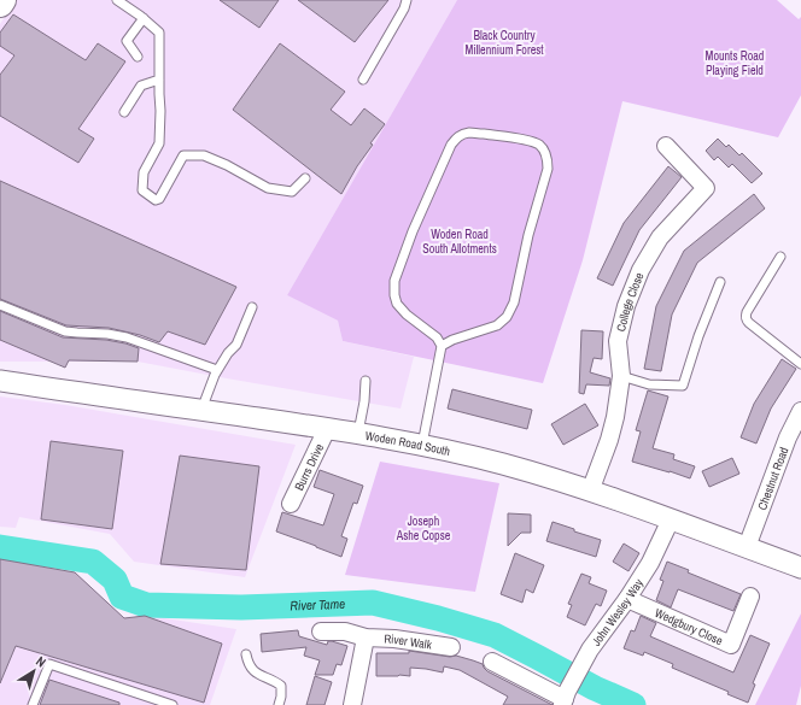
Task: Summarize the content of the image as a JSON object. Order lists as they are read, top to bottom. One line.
{"streets":{"street":["College Close","Woden Road South","Burrs Drive","Chestnut Road","John Wesley Way","Wedgbury Close","River Walk"]},"crossings":[["College Close","Woden Road South"],["Woden Road South","Burrs Drive"],["Woden Road South","Chestnut Road"],["Woden Road South","John Wesley Way"],["John Wesley Way","Wedgbury Close"]],"water":["River Tame"],"parks":["Black Country Millennium Forest","Mounts Road Playing Field","Woden Road South Allotments","Joseph Ashe Copse"],"north":"top right"}
